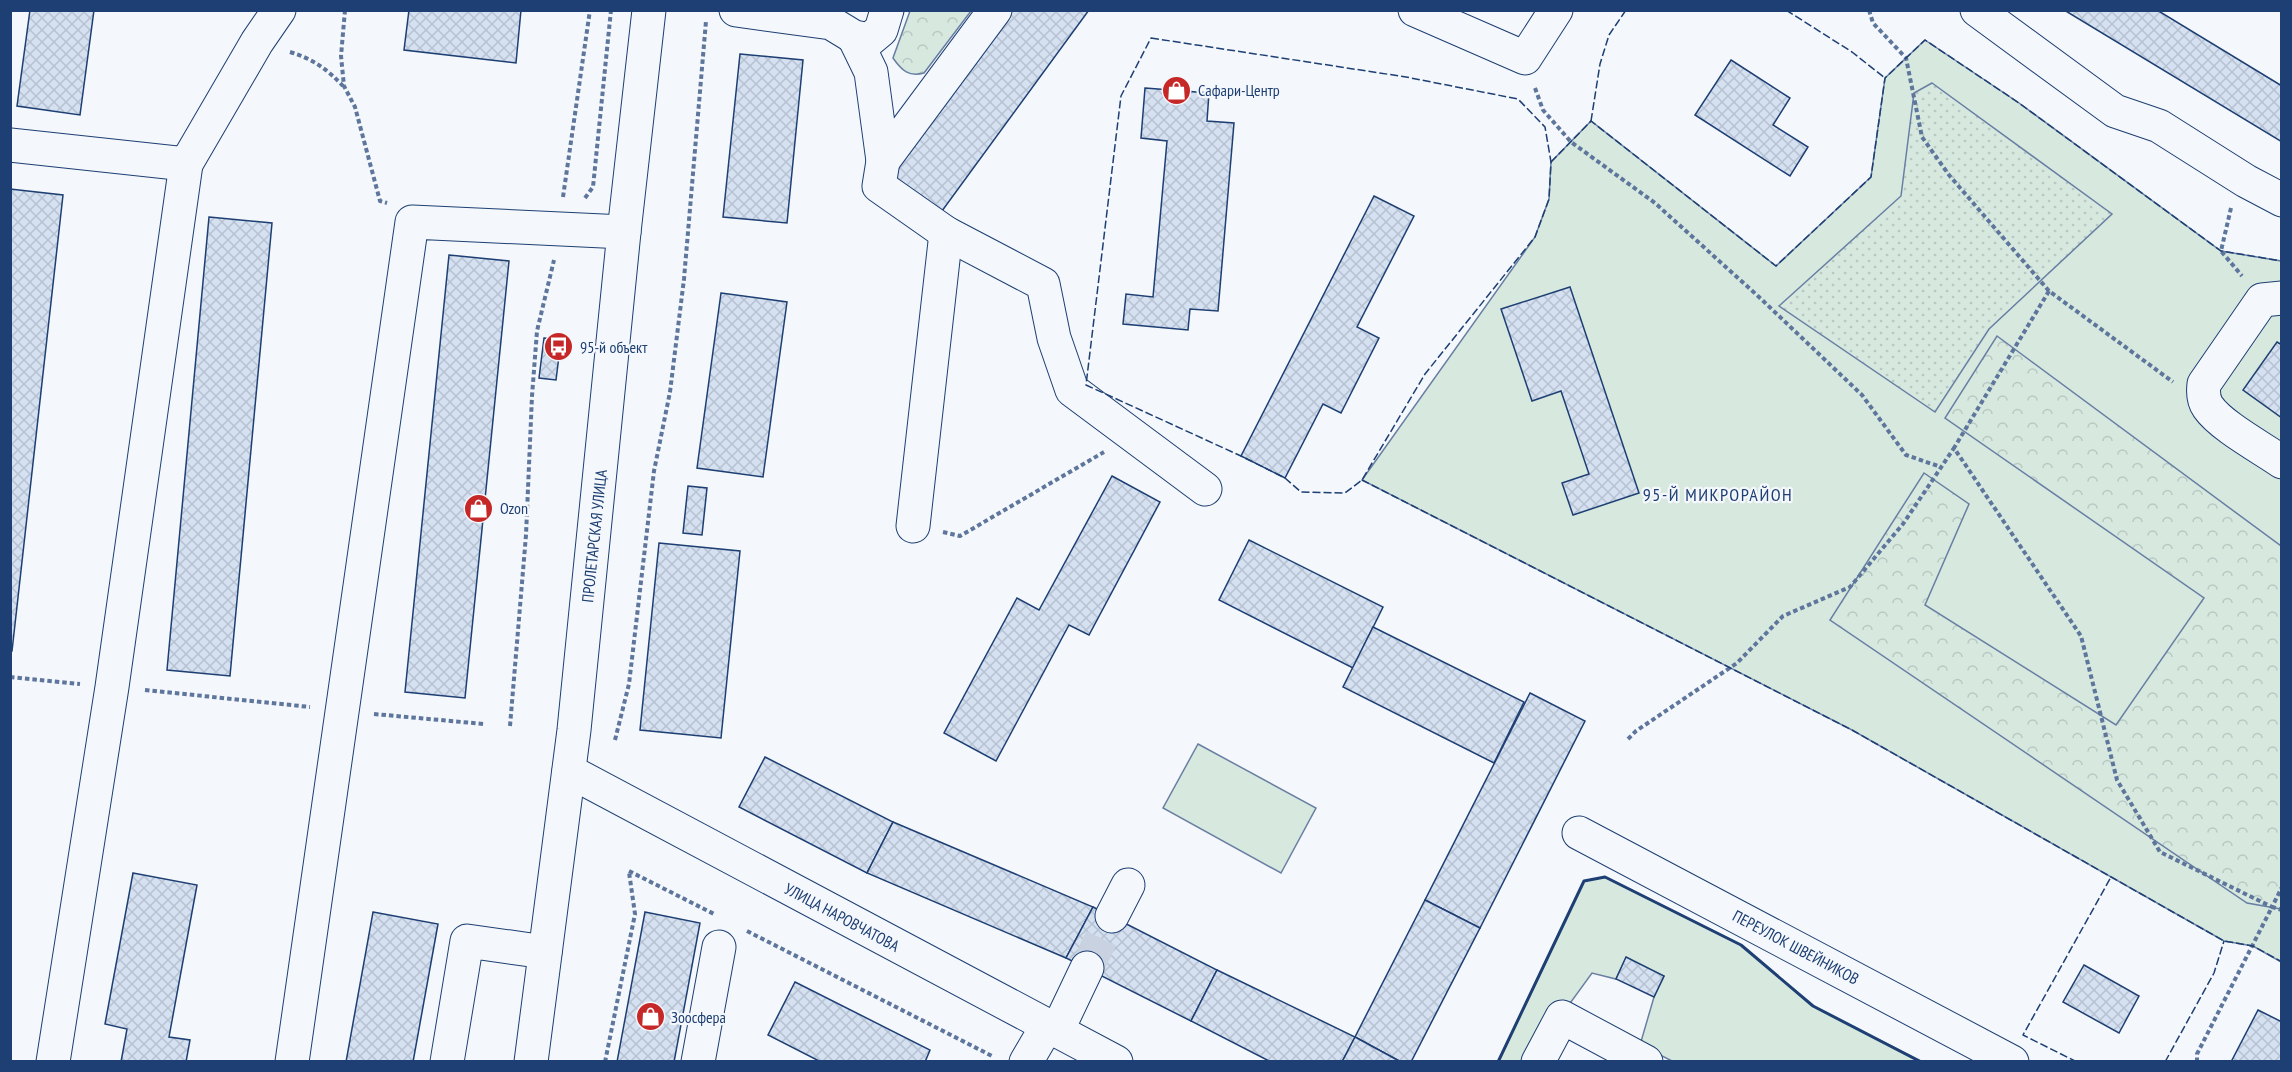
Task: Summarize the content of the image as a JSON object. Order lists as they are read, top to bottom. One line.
{"streets":{"street":["ПРОЛЕТАРСКАЯ УЛИЦА","УЛИЦА НАРОВЧАТОВА","ПЕРЕУЛОК ШВЕЙНИКОВ"]},"crossings":[["ПРОЛЕТАРСКАЯ УЛИЦА","УЛИЦА НАРОВЧАТОВА"]],"districts":["95-Й МИКРОРАЙОН"],"places":{"shop":["Сафари-Центр","Ozon","Зоосфера"],"bus stop":["95-й объект"]}}
